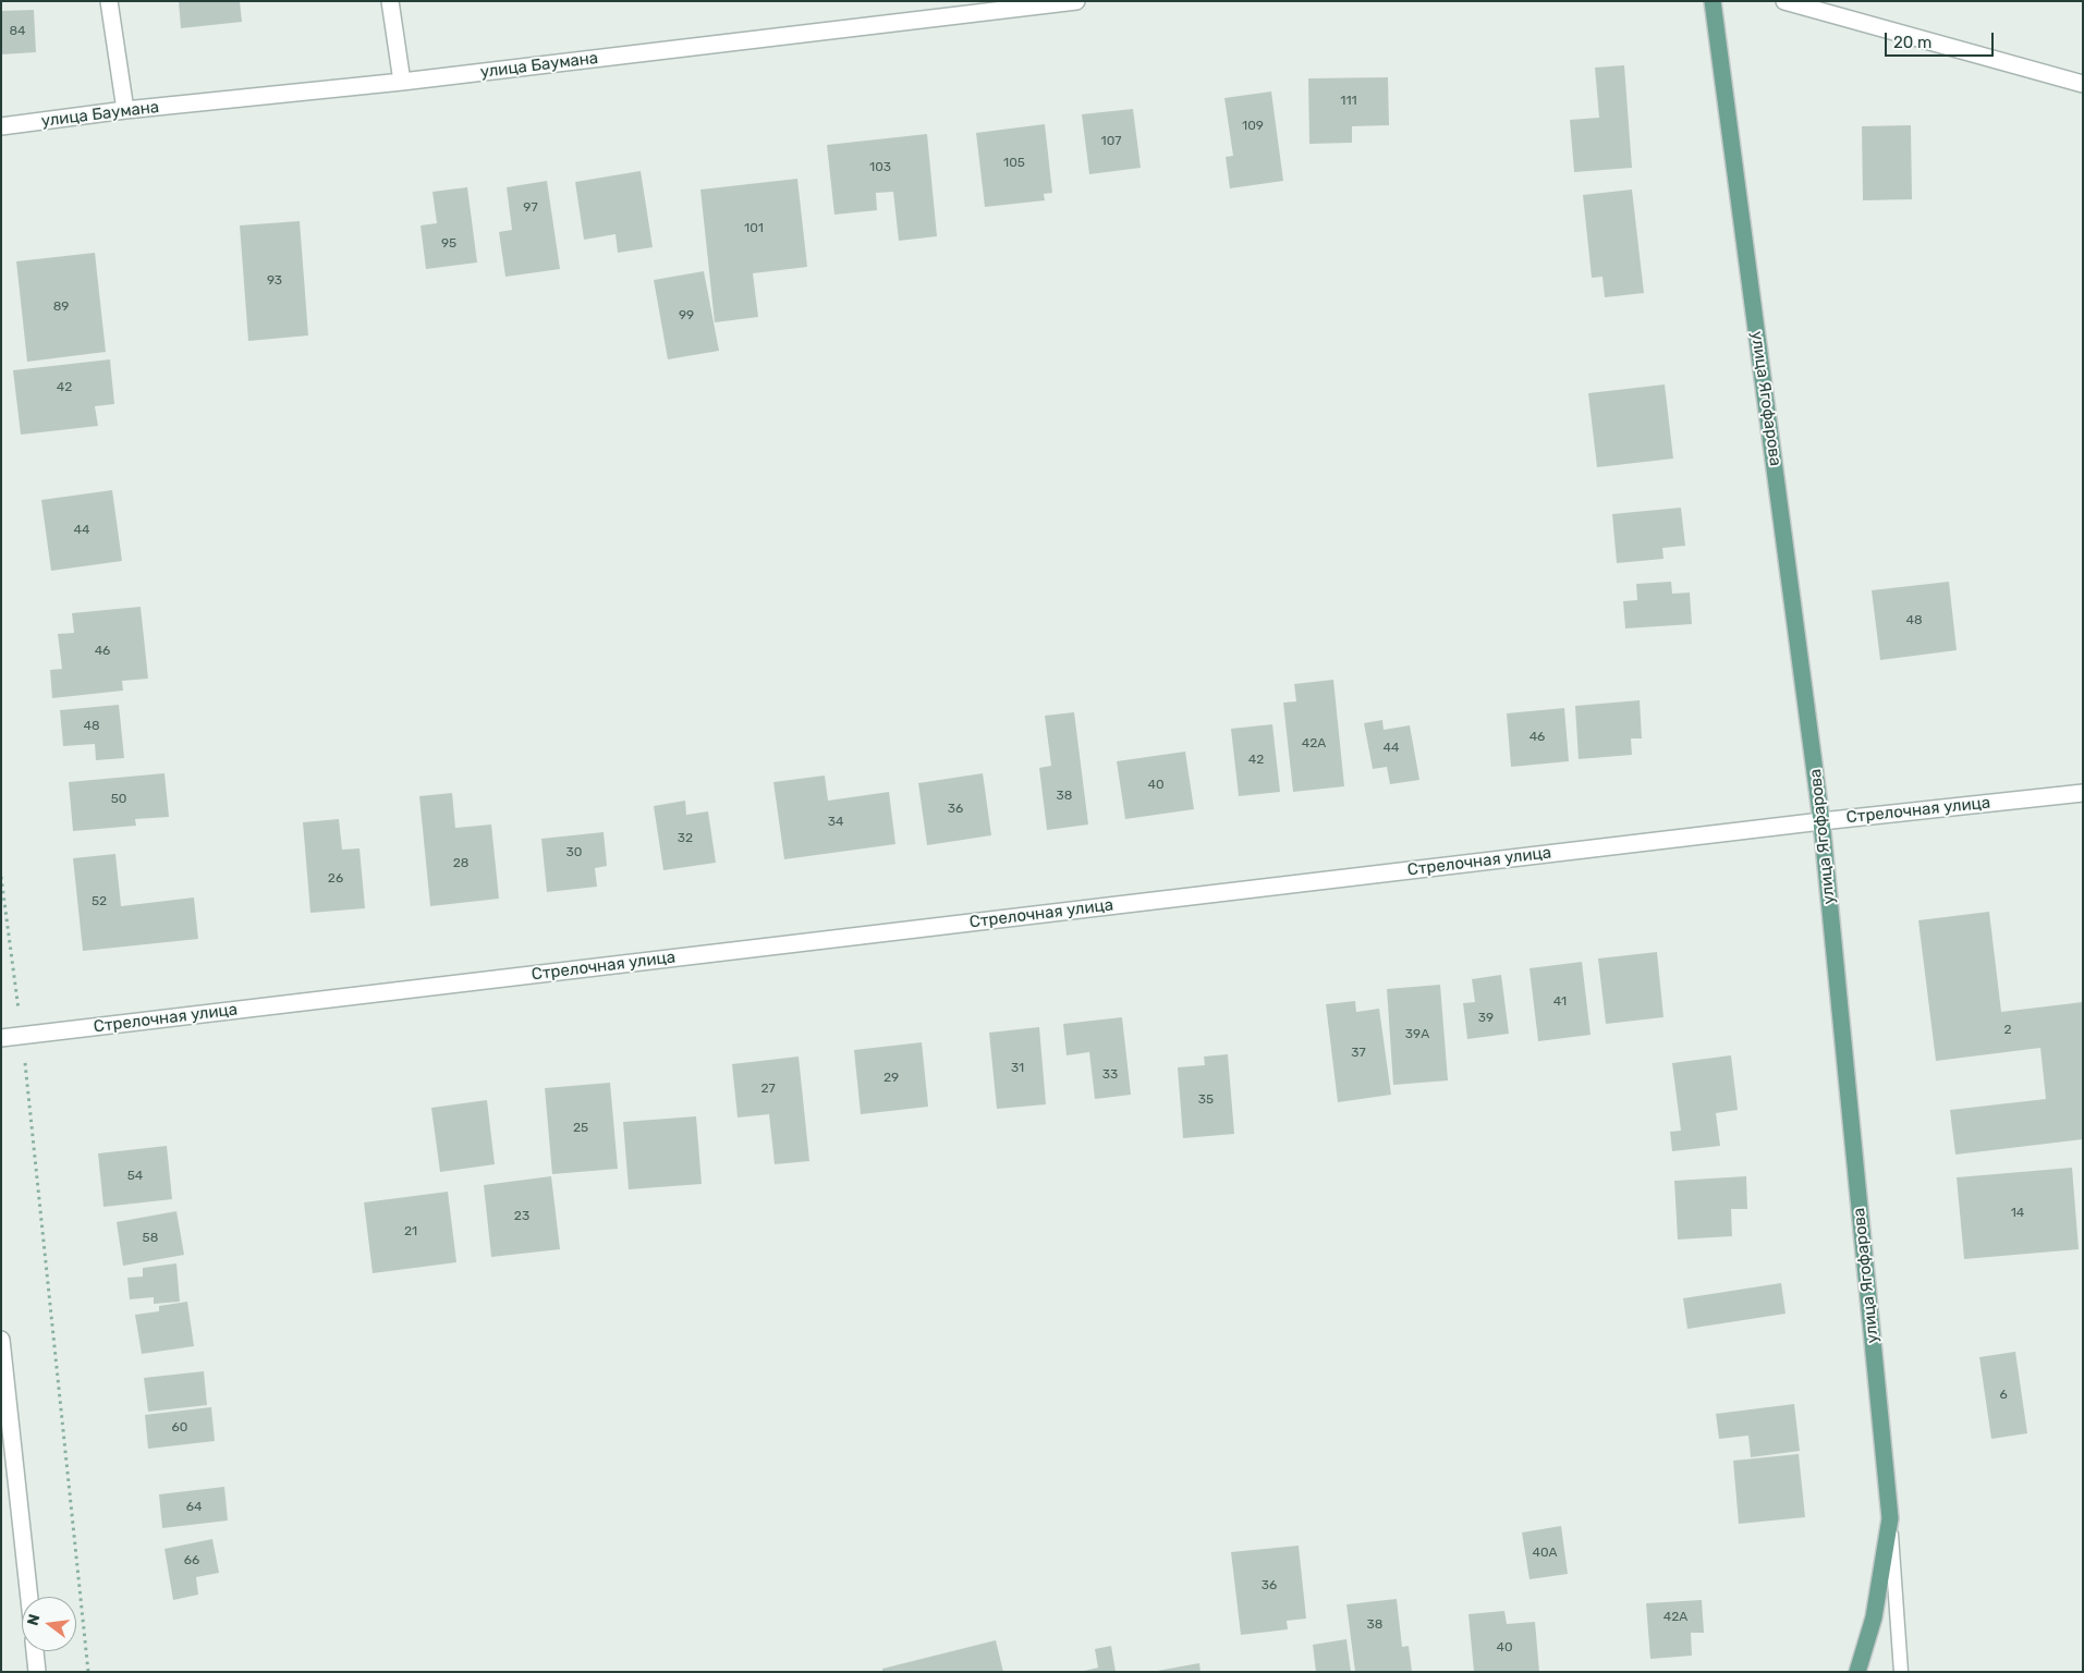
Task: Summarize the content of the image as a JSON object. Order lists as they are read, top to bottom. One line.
{"streets":{"main road":["улица Ягофарова"],"street":["улица Баумана","Стрелочная улица"]},"crossings":[["улица Ягофарова","Стрелочная улица"]],"house_numbers":["84","111","109","107","105","103","97","101","95","93","89","99","42","44","48","46","48","46","42А","44","42","40","38","50","36","34","32","30","28","26","52","41","39","2","39А","37","31","33","29","27","35","25","54","14","23","21","58","6","60","64","40А","66","36","42А","38","40"],"scale_bar":"20 m","north":"left"}
